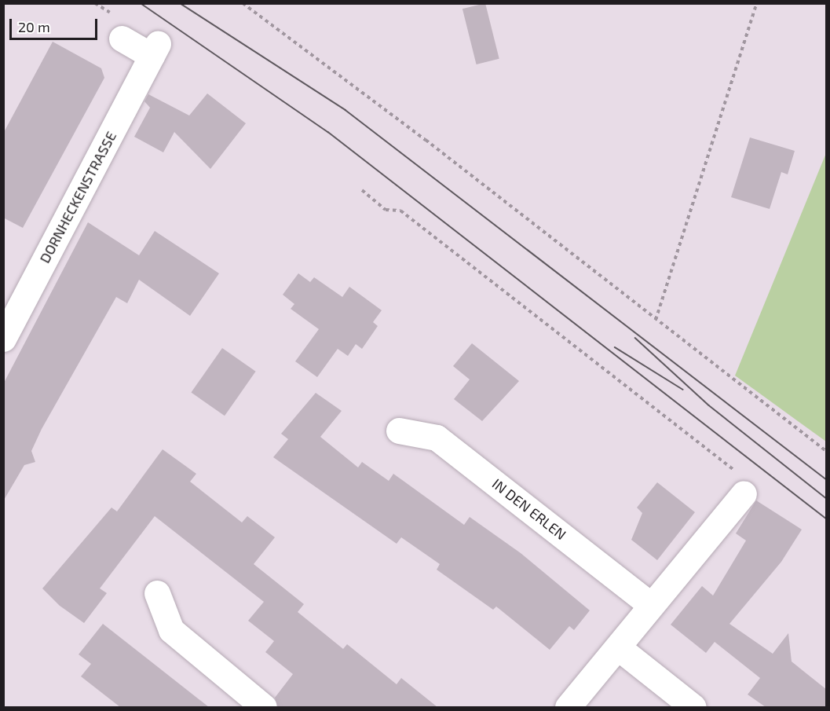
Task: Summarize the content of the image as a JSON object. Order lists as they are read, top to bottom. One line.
{"streets":{"street":["DORNHECKENSTRASSE","IN DEN ERLEN"]},"scale_bar":"20 m"}
